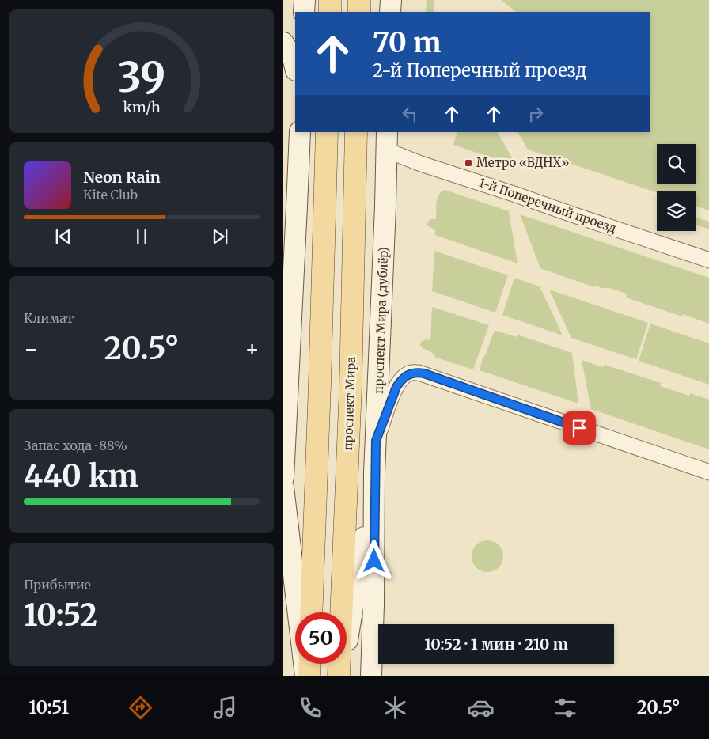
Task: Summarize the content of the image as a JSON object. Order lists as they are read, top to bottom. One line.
{"streets":{"main road":["проспект Мира (дублёр)","проспект Мира"],"street":["1-й Поперечный проезд"]},"crossings":[["1-й Поперечный проезд","проспект Мира (дублёр)"]],"places":{"transit":["Метро «ВДНХ»"]},"page":{"turn":["70 m","2-й Поперечный проезд"],"song":["Neon Rain","Kite Club"],"tile":["Климат",["Запас хода · 88%","440 km"],["Прибытие","10:52"]],"heat":["−","20.5°","+"],"limit":"50","trip":"10:52 · 1 мин · 210 m","tabs":["10:51","20.5°"],"gauge":["39","km/h"]}}
